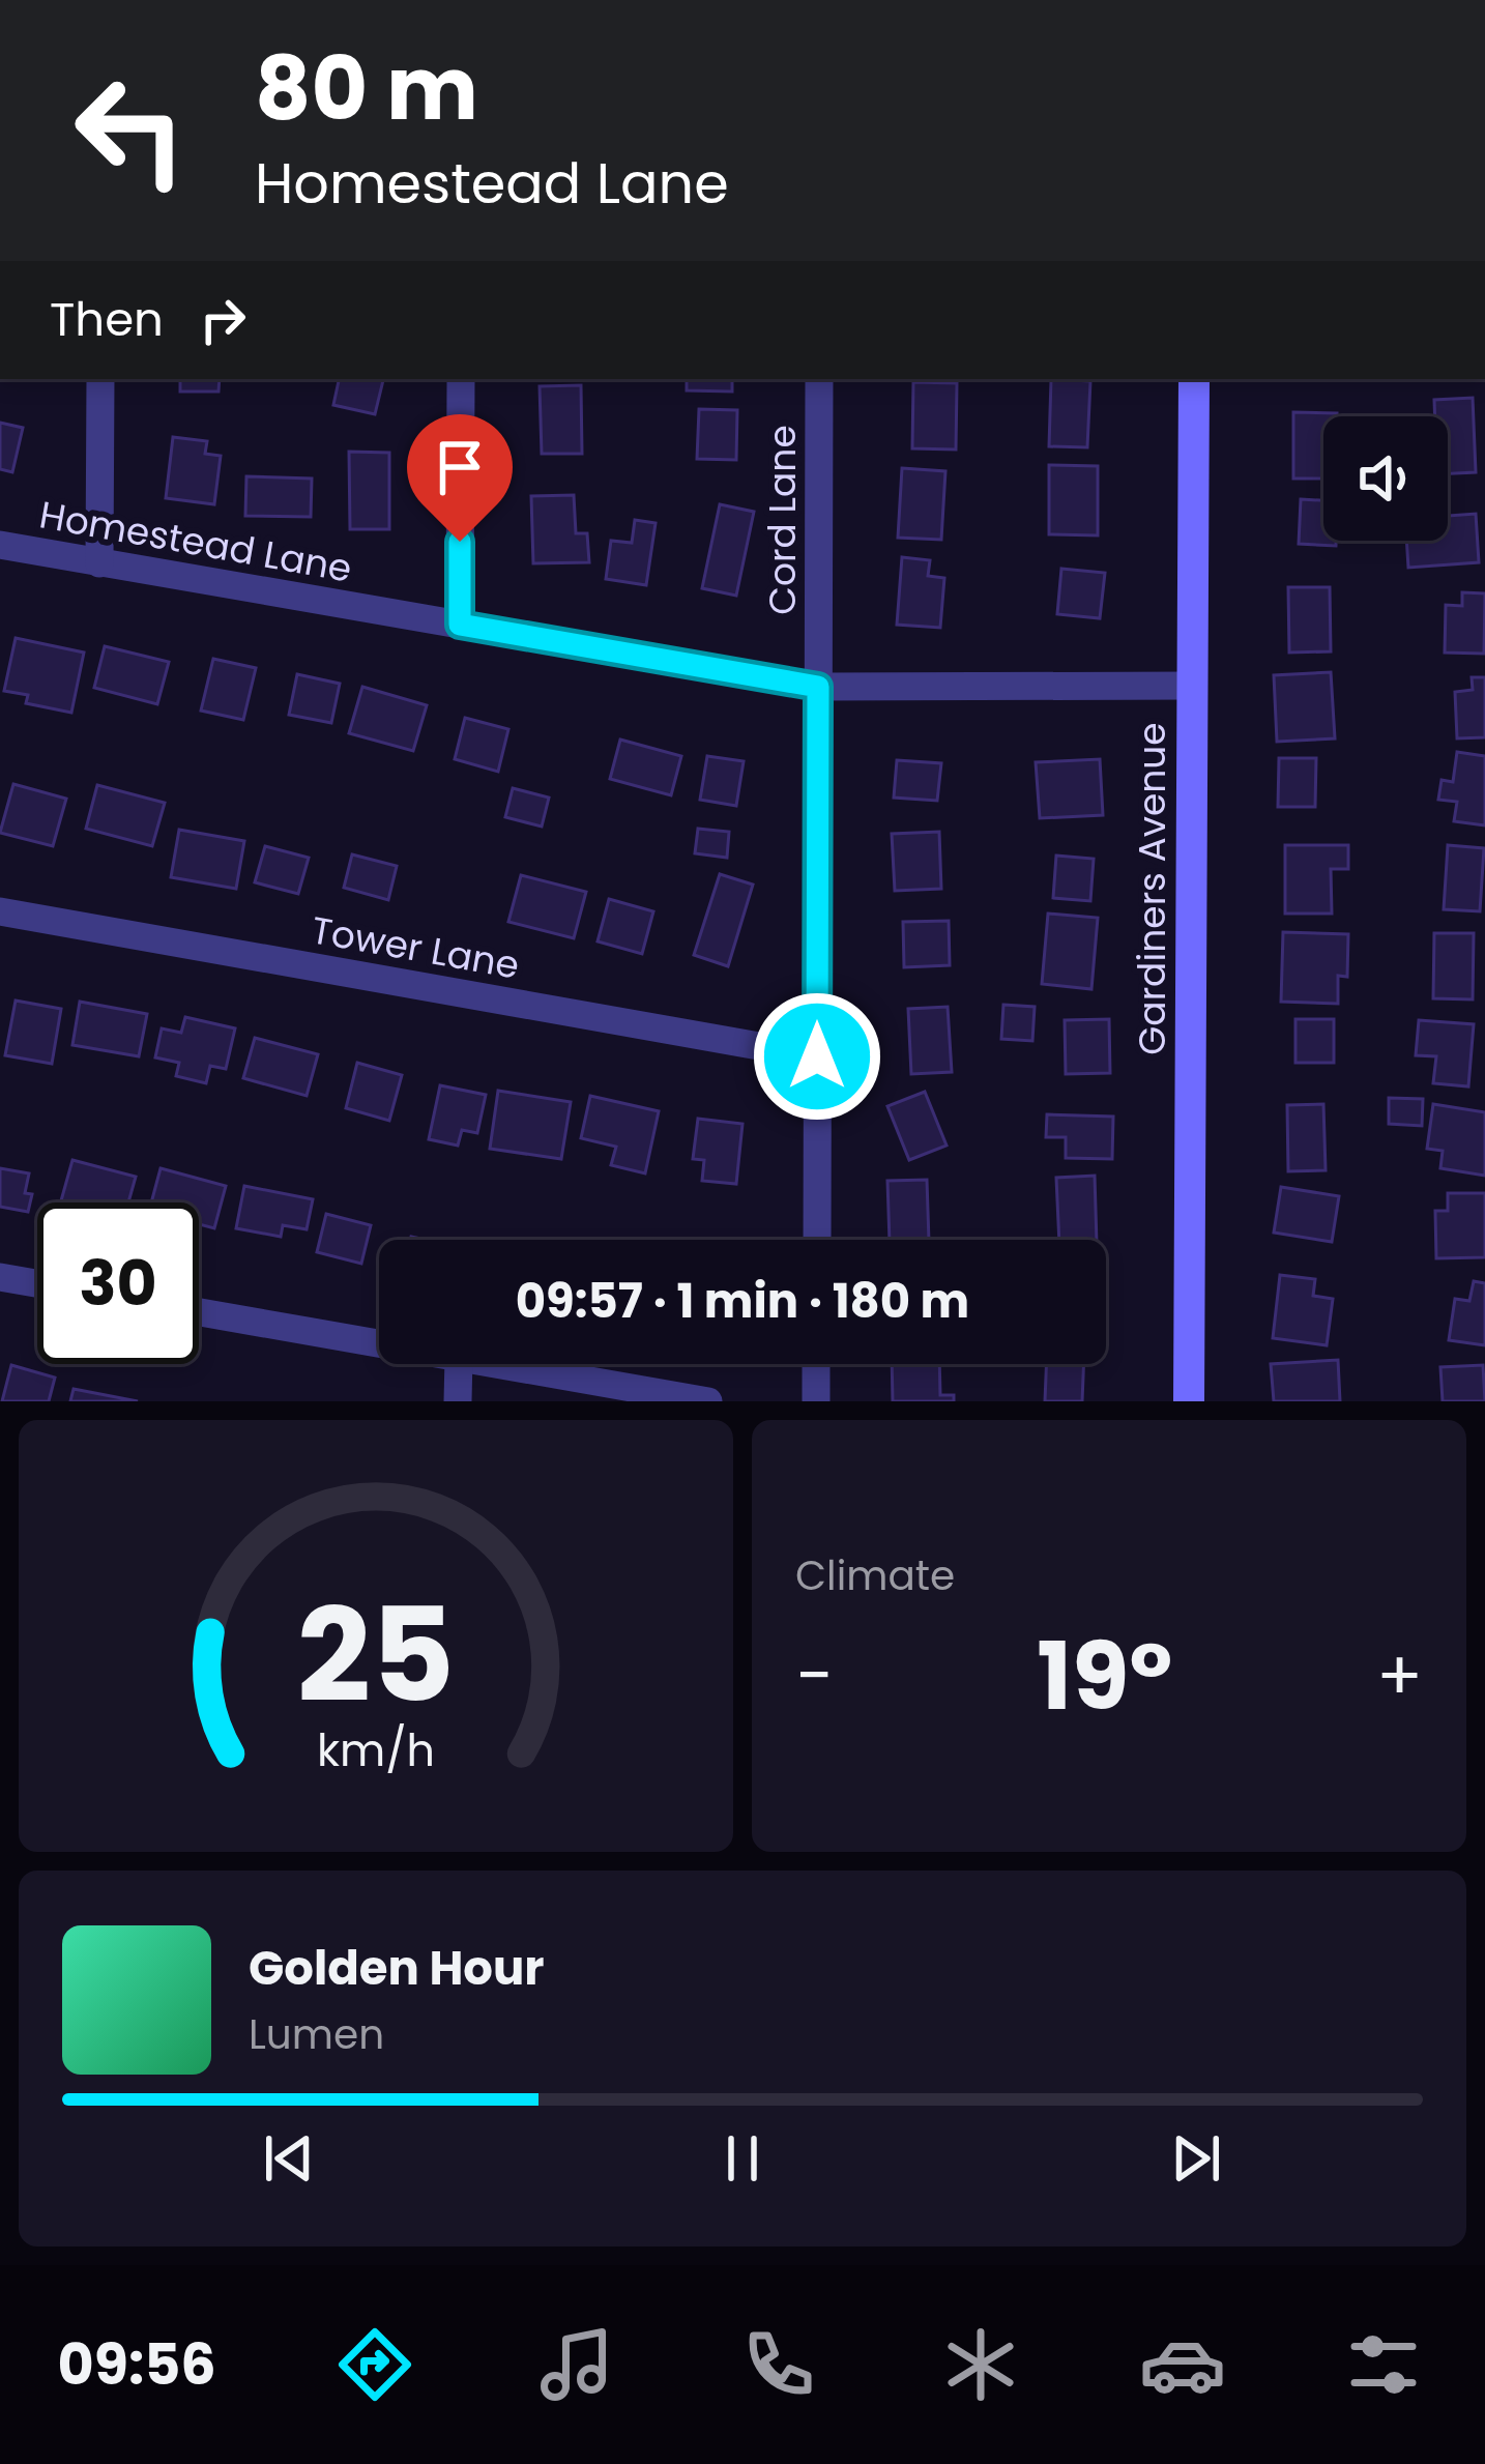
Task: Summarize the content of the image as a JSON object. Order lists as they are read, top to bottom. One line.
{"streets":{"main road":["Gardiners Avenue"],"street":["Cord Lane","Homestead Lane","Tower Lane"]},"crossings":[["Cord Lane","Homestead Lane"],["Cord Lane","Tower Lane"],["Homestead Lane","Gardiners Avenue"]],"page":{"turn":["80 m","Homestead Lane"],"then":"Then","limit":"30","trip":"09:57 · 1 min · 180 m","tile":"Climate","heat":["−","19°","+"],"song":["Golden Hour","Lumen"],"tabs":"09:56","gauge":["25","km/h"]}}
